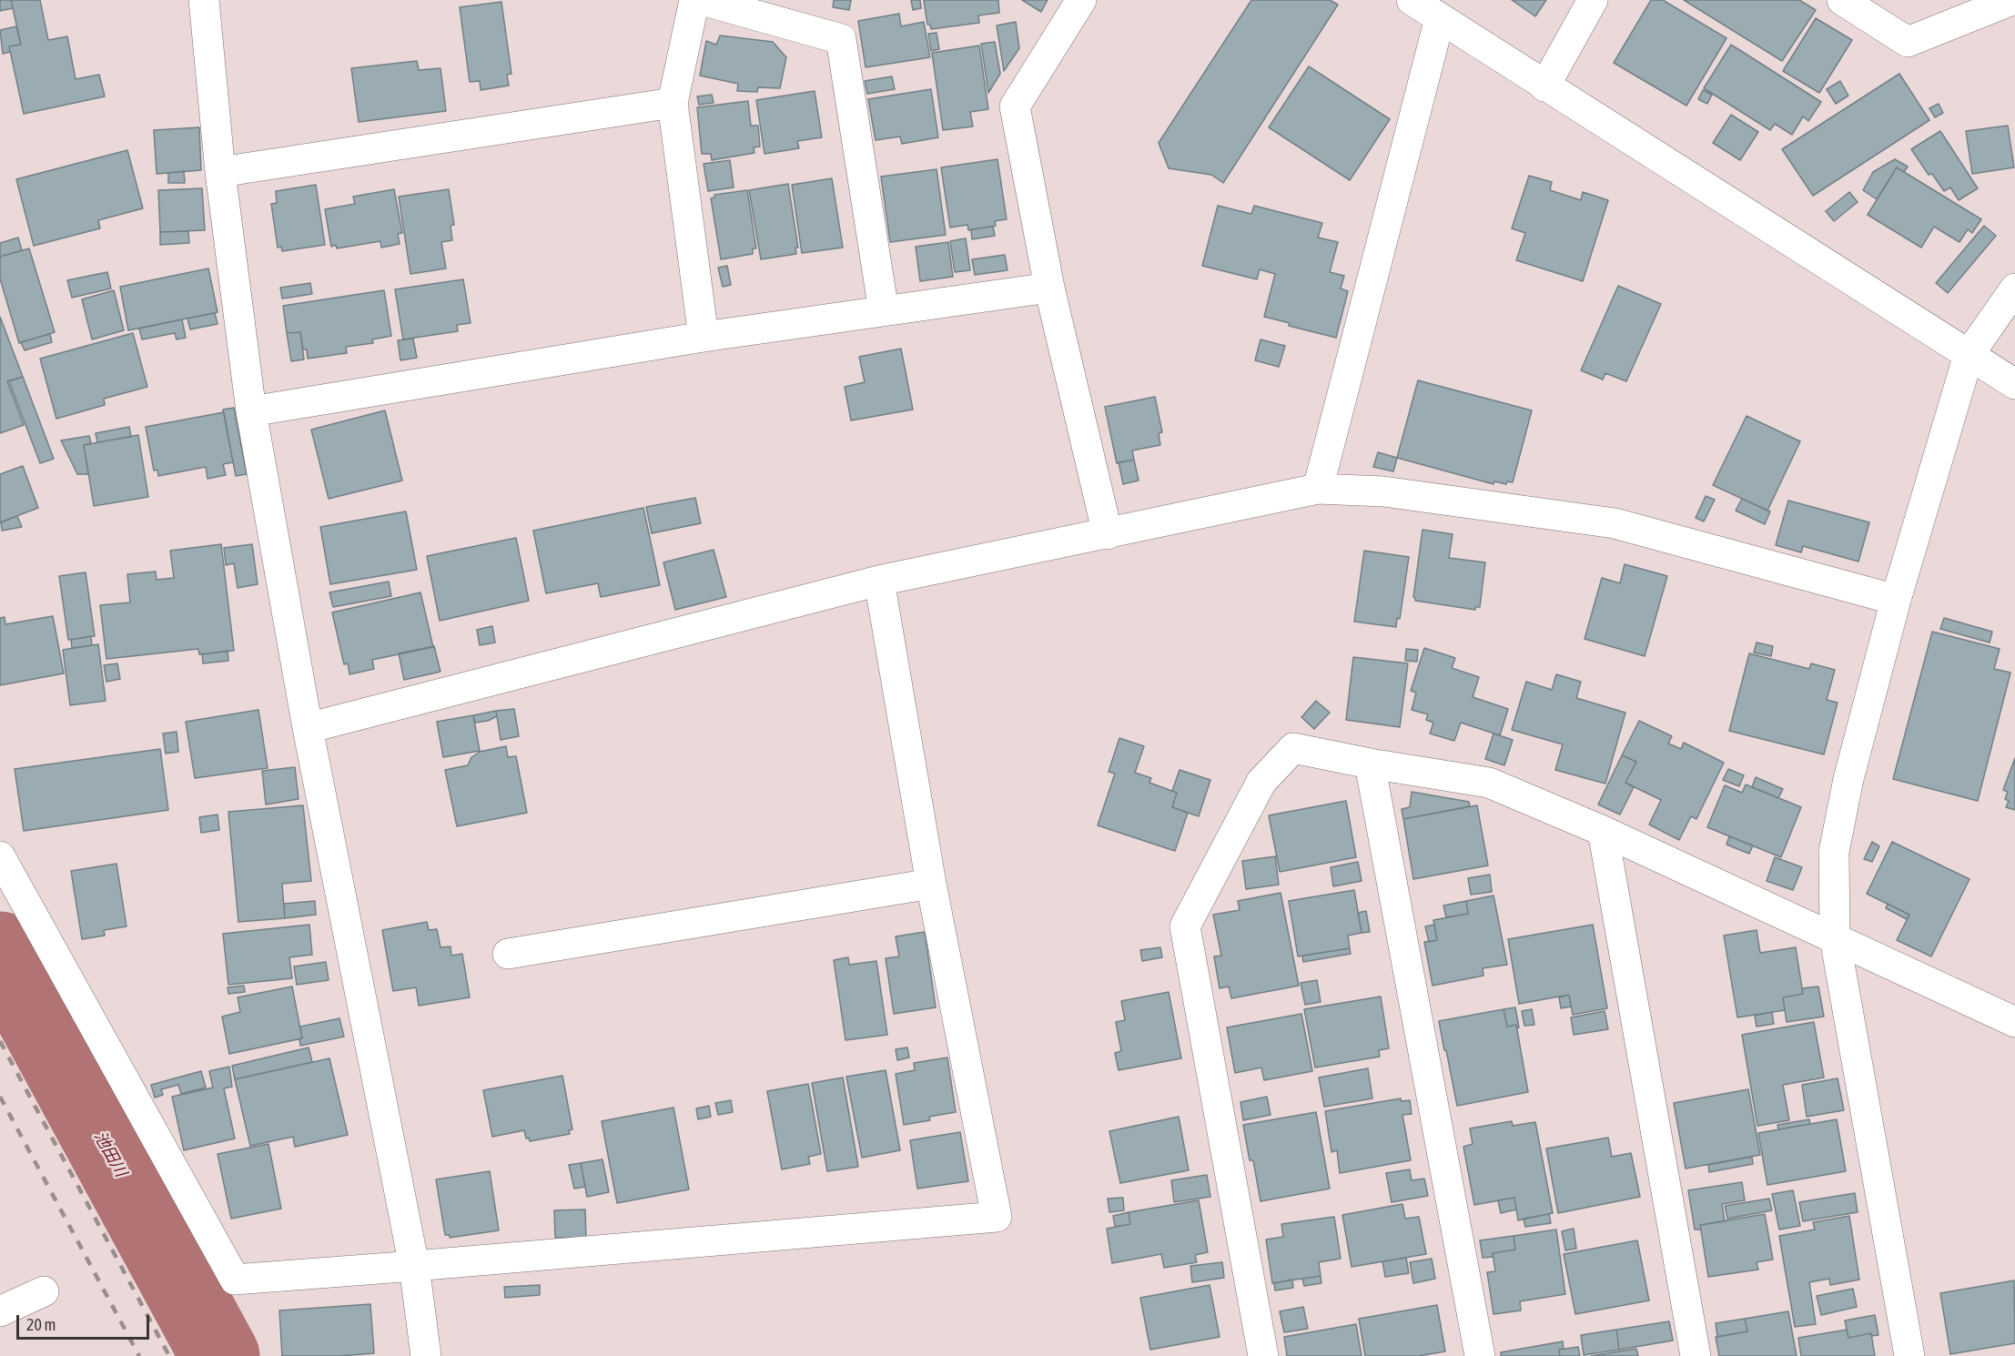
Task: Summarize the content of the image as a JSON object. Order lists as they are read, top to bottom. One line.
{"water":["池田川"],"scale_bar":"20 m"}
